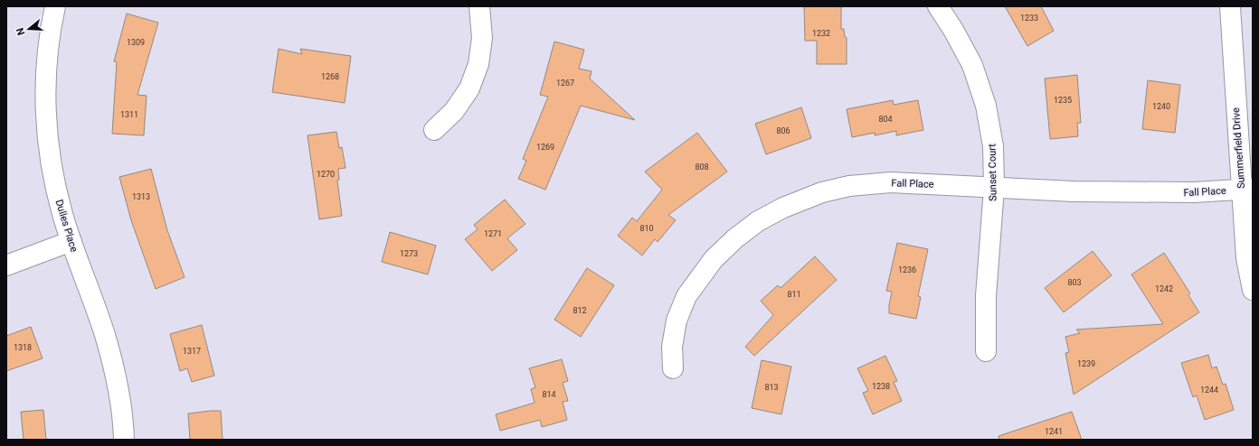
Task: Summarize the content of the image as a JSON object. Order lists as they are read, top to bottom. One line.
{"streets":{"street":["Summerfield Drive","Sunset Court","Fall Place","Dulles Place"]},"crossings":[["Summerfield Drive","Fall Place"],["Sunset Court","Fall Place"]],"house_numbers":["1233","1232","1309","1268","1267","1235","1240","1311","804","806","1269","808","1270","1313","810","1271","1273","1236","803","1242","811","812","1318","1317","1239","1238","813","1244","814","1241"],"north":"left"}
